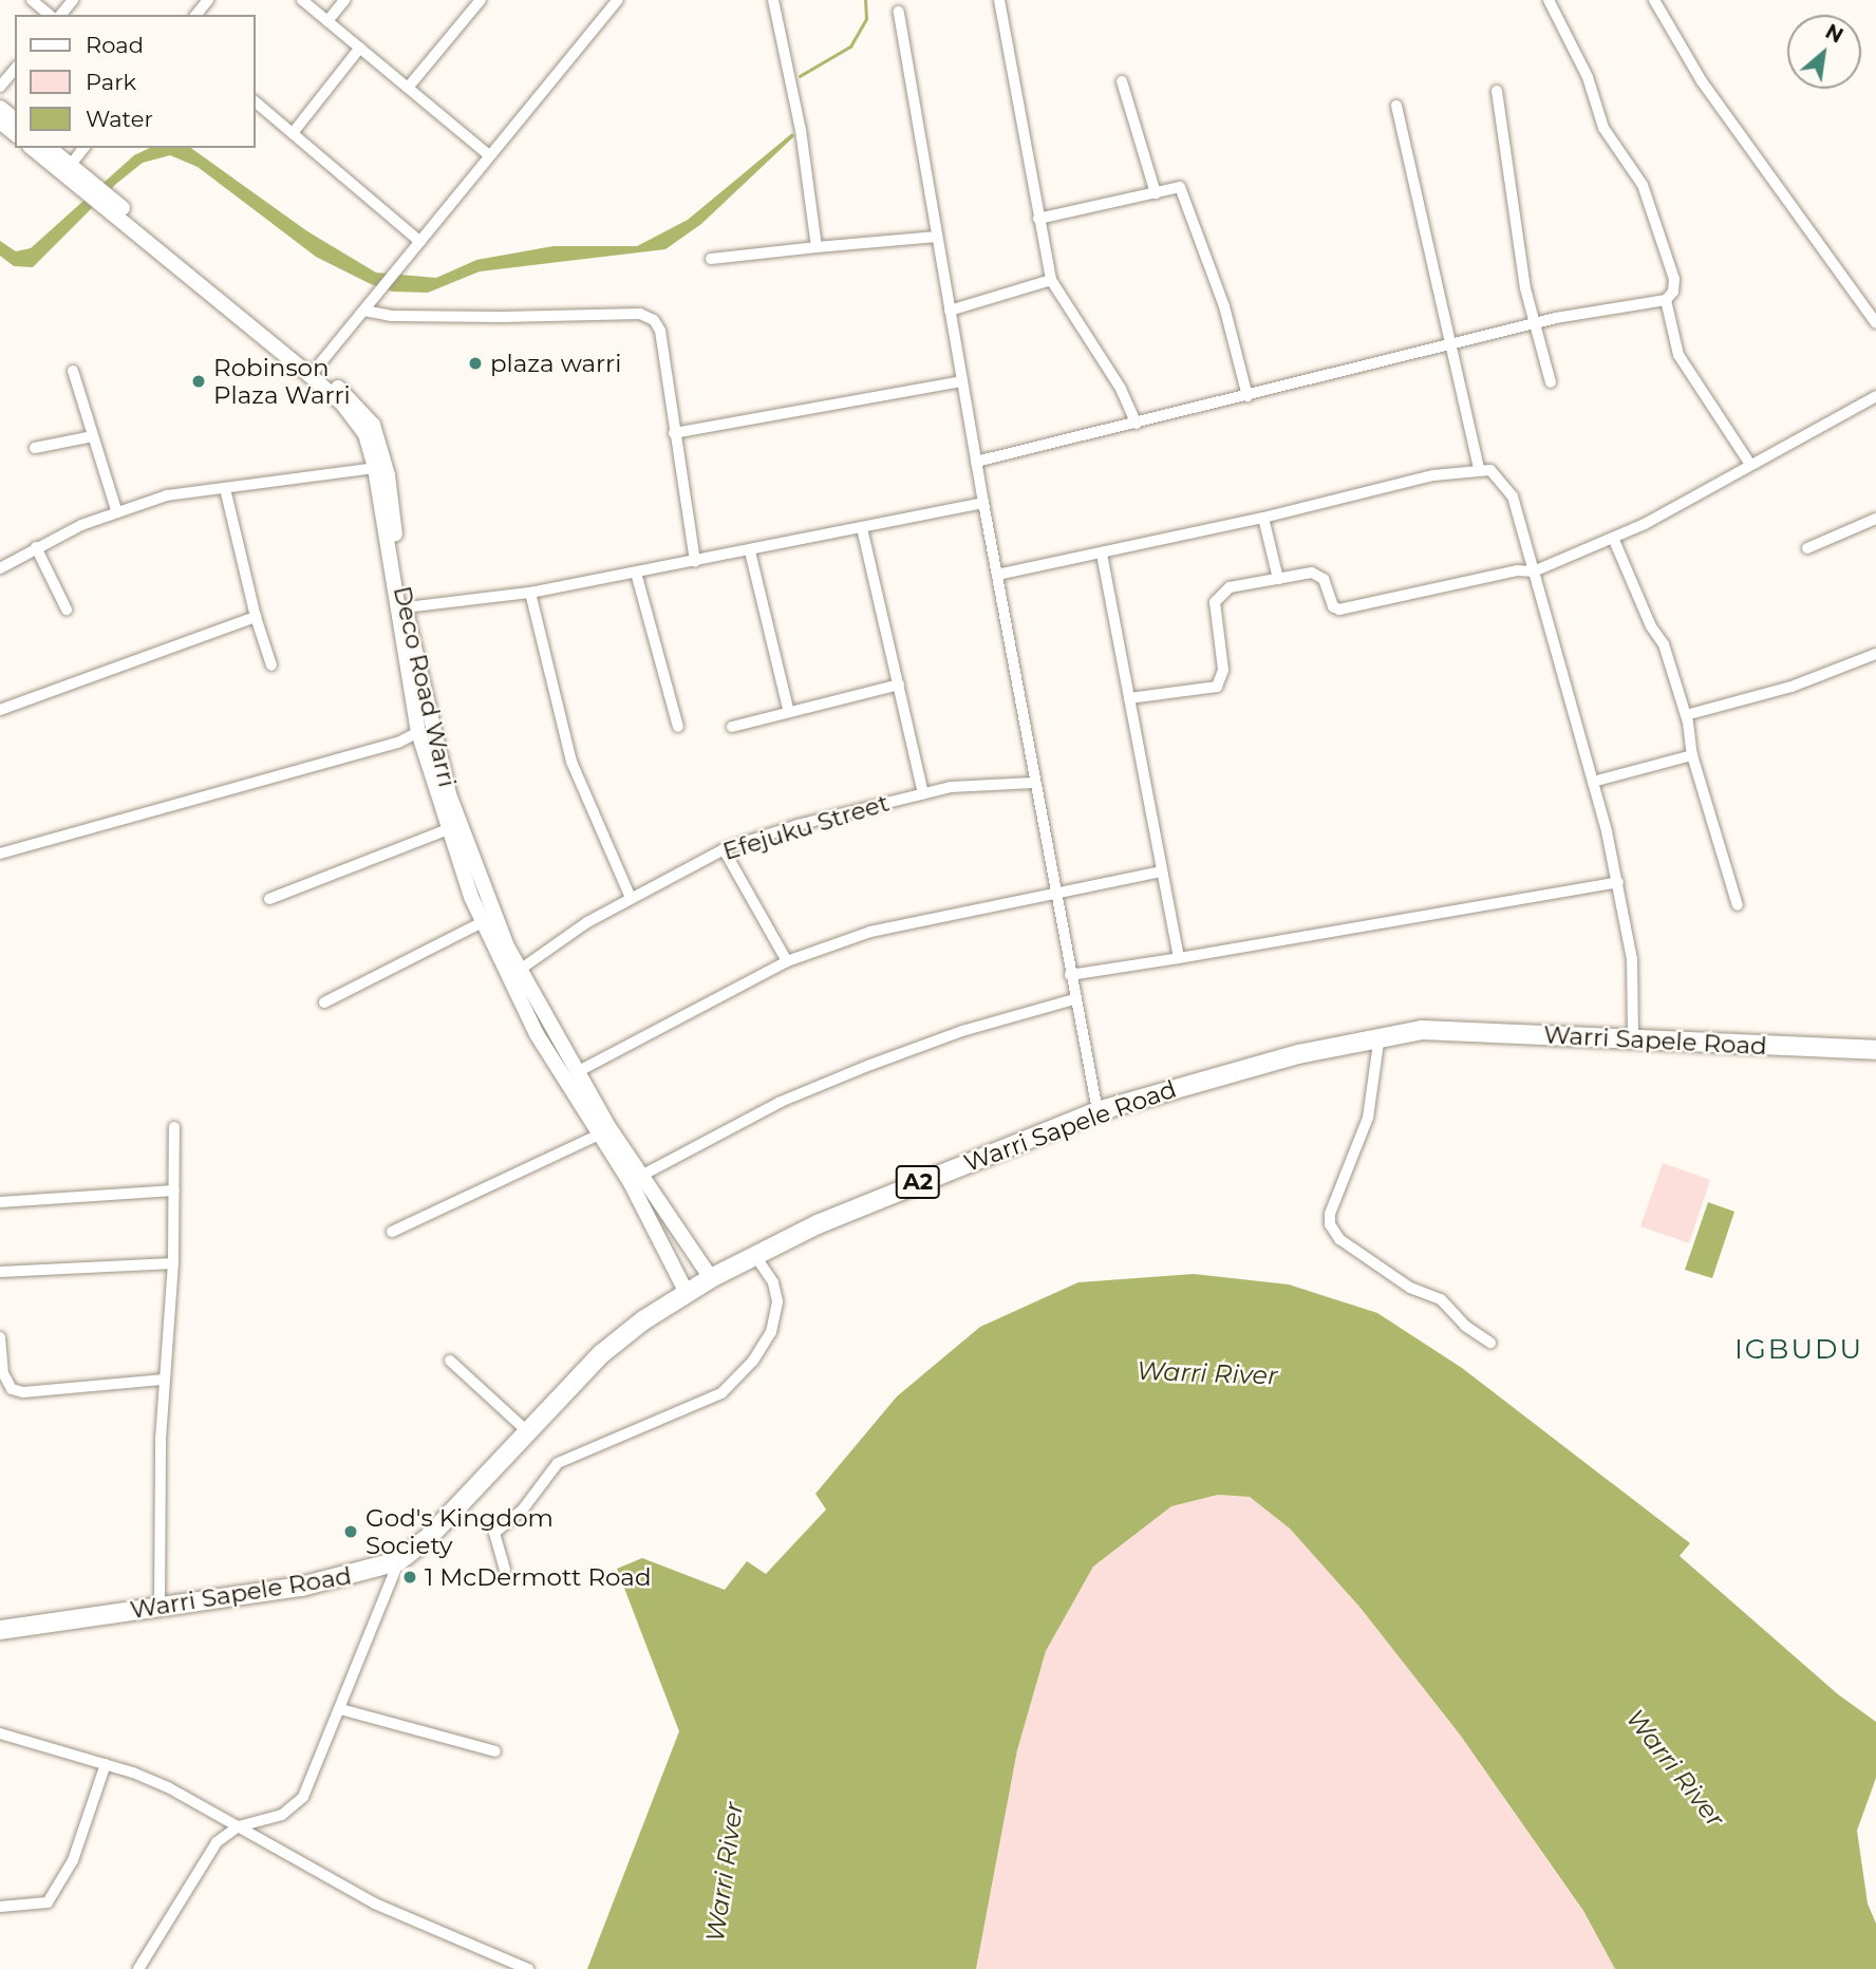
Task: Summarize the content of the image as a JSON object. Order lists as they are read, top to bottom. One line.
{"streets":{"highway":["Warri Sapele Road","A2"],"main road":["Deco Road Warri"],"street":["Efejuku Street"]},"crossings":[["Deco Road Warri","Efejuku Street"],["Deco Road Warri","Warri Sapele Road"]],"districts":["IGBUDU"],"water":["Warri River"],"places":["plaza warri","Robinson Plaza Warri","God's Kingdom Society","1 McDermott Road"],"legend":["Road","Park","Water"],"north":"top right"}
